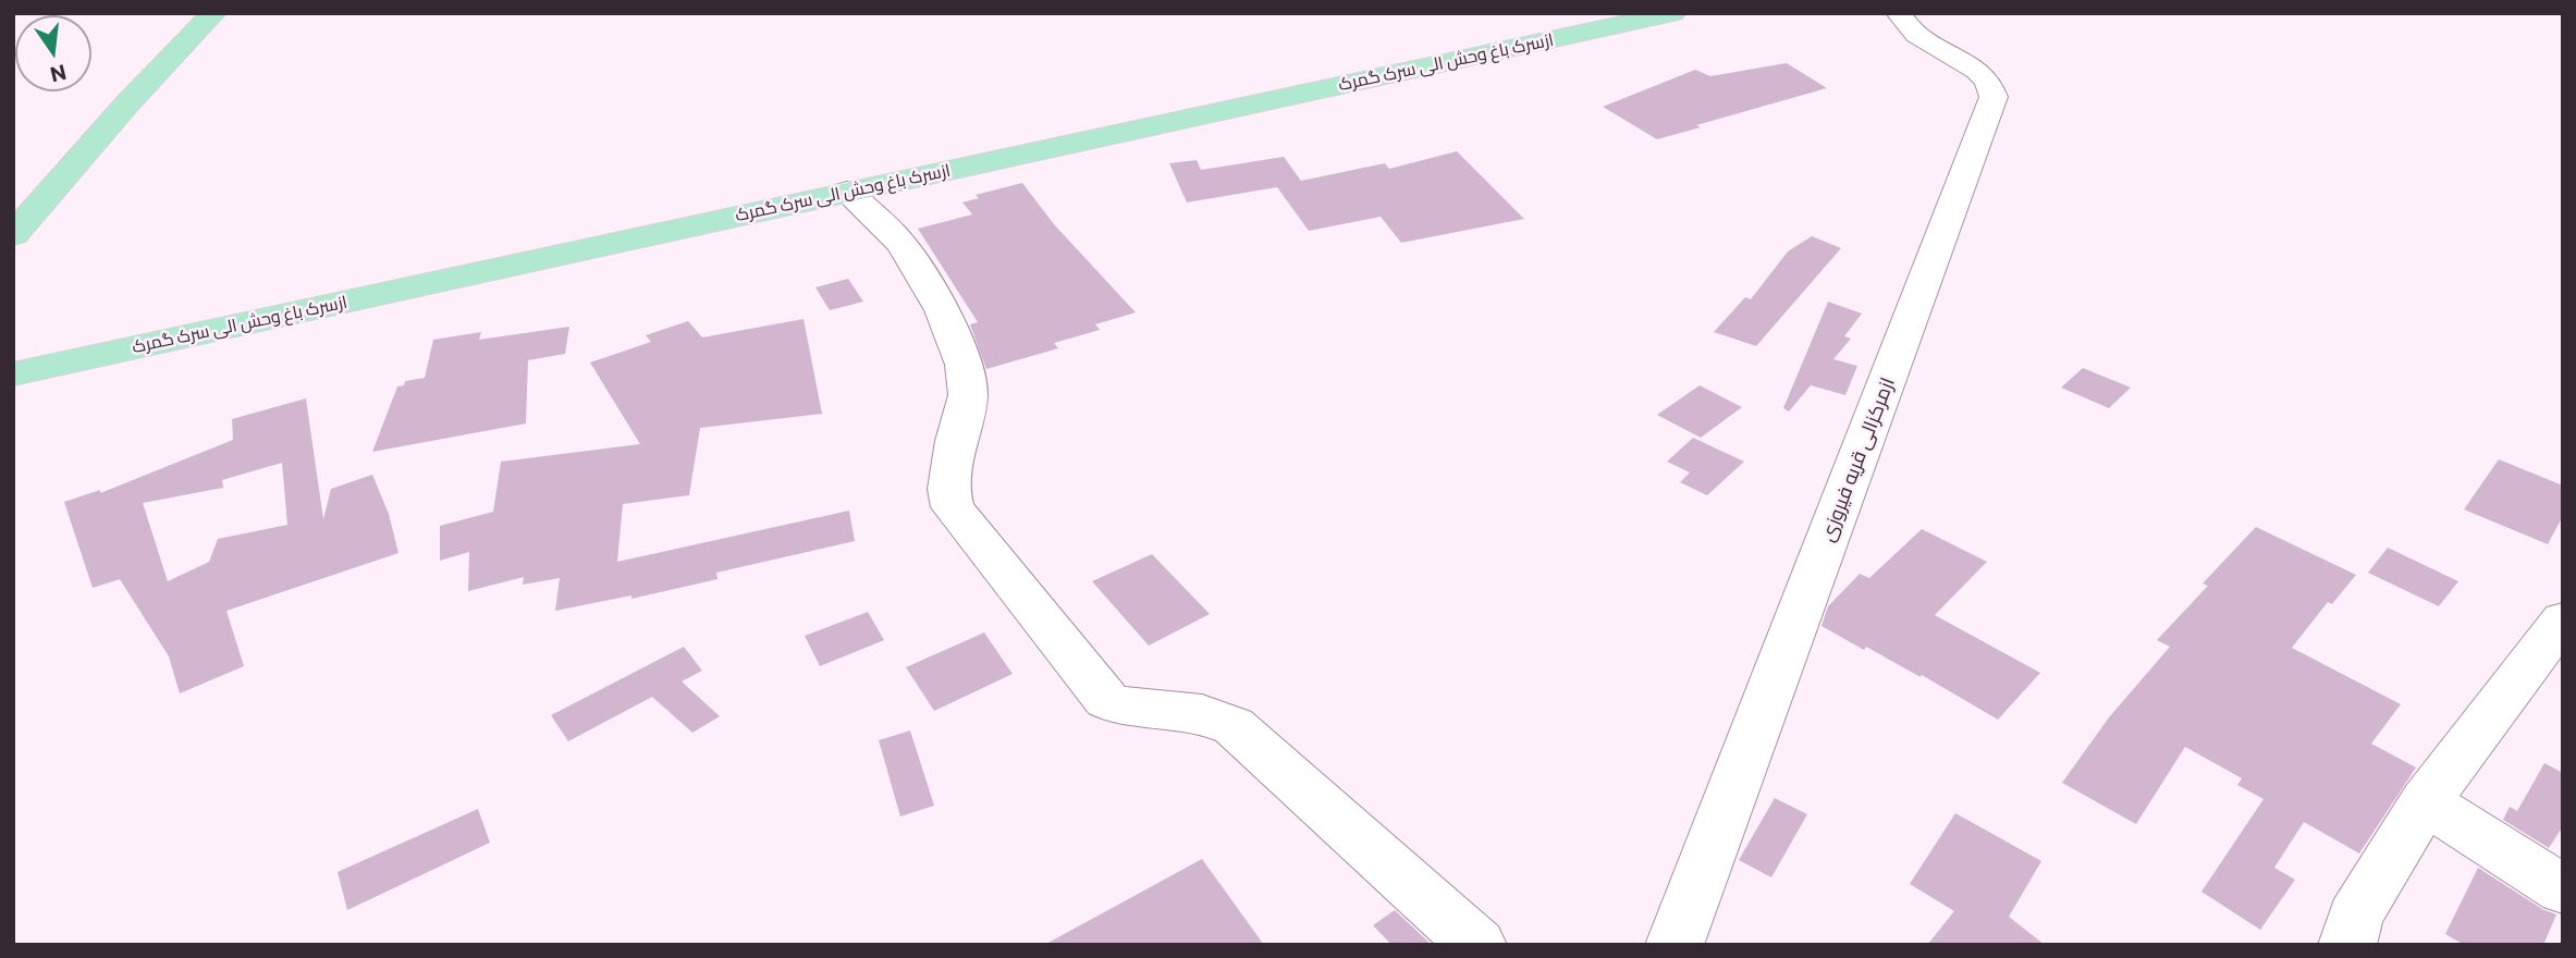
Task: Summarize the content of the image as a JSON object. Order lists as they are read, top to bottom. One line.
{"streets":{"main road":["ازسرک باغ وحش الی سرک گمرک"],"street":["ازمرکزالی قریه فیروزی"]},"north":"bottom"}
